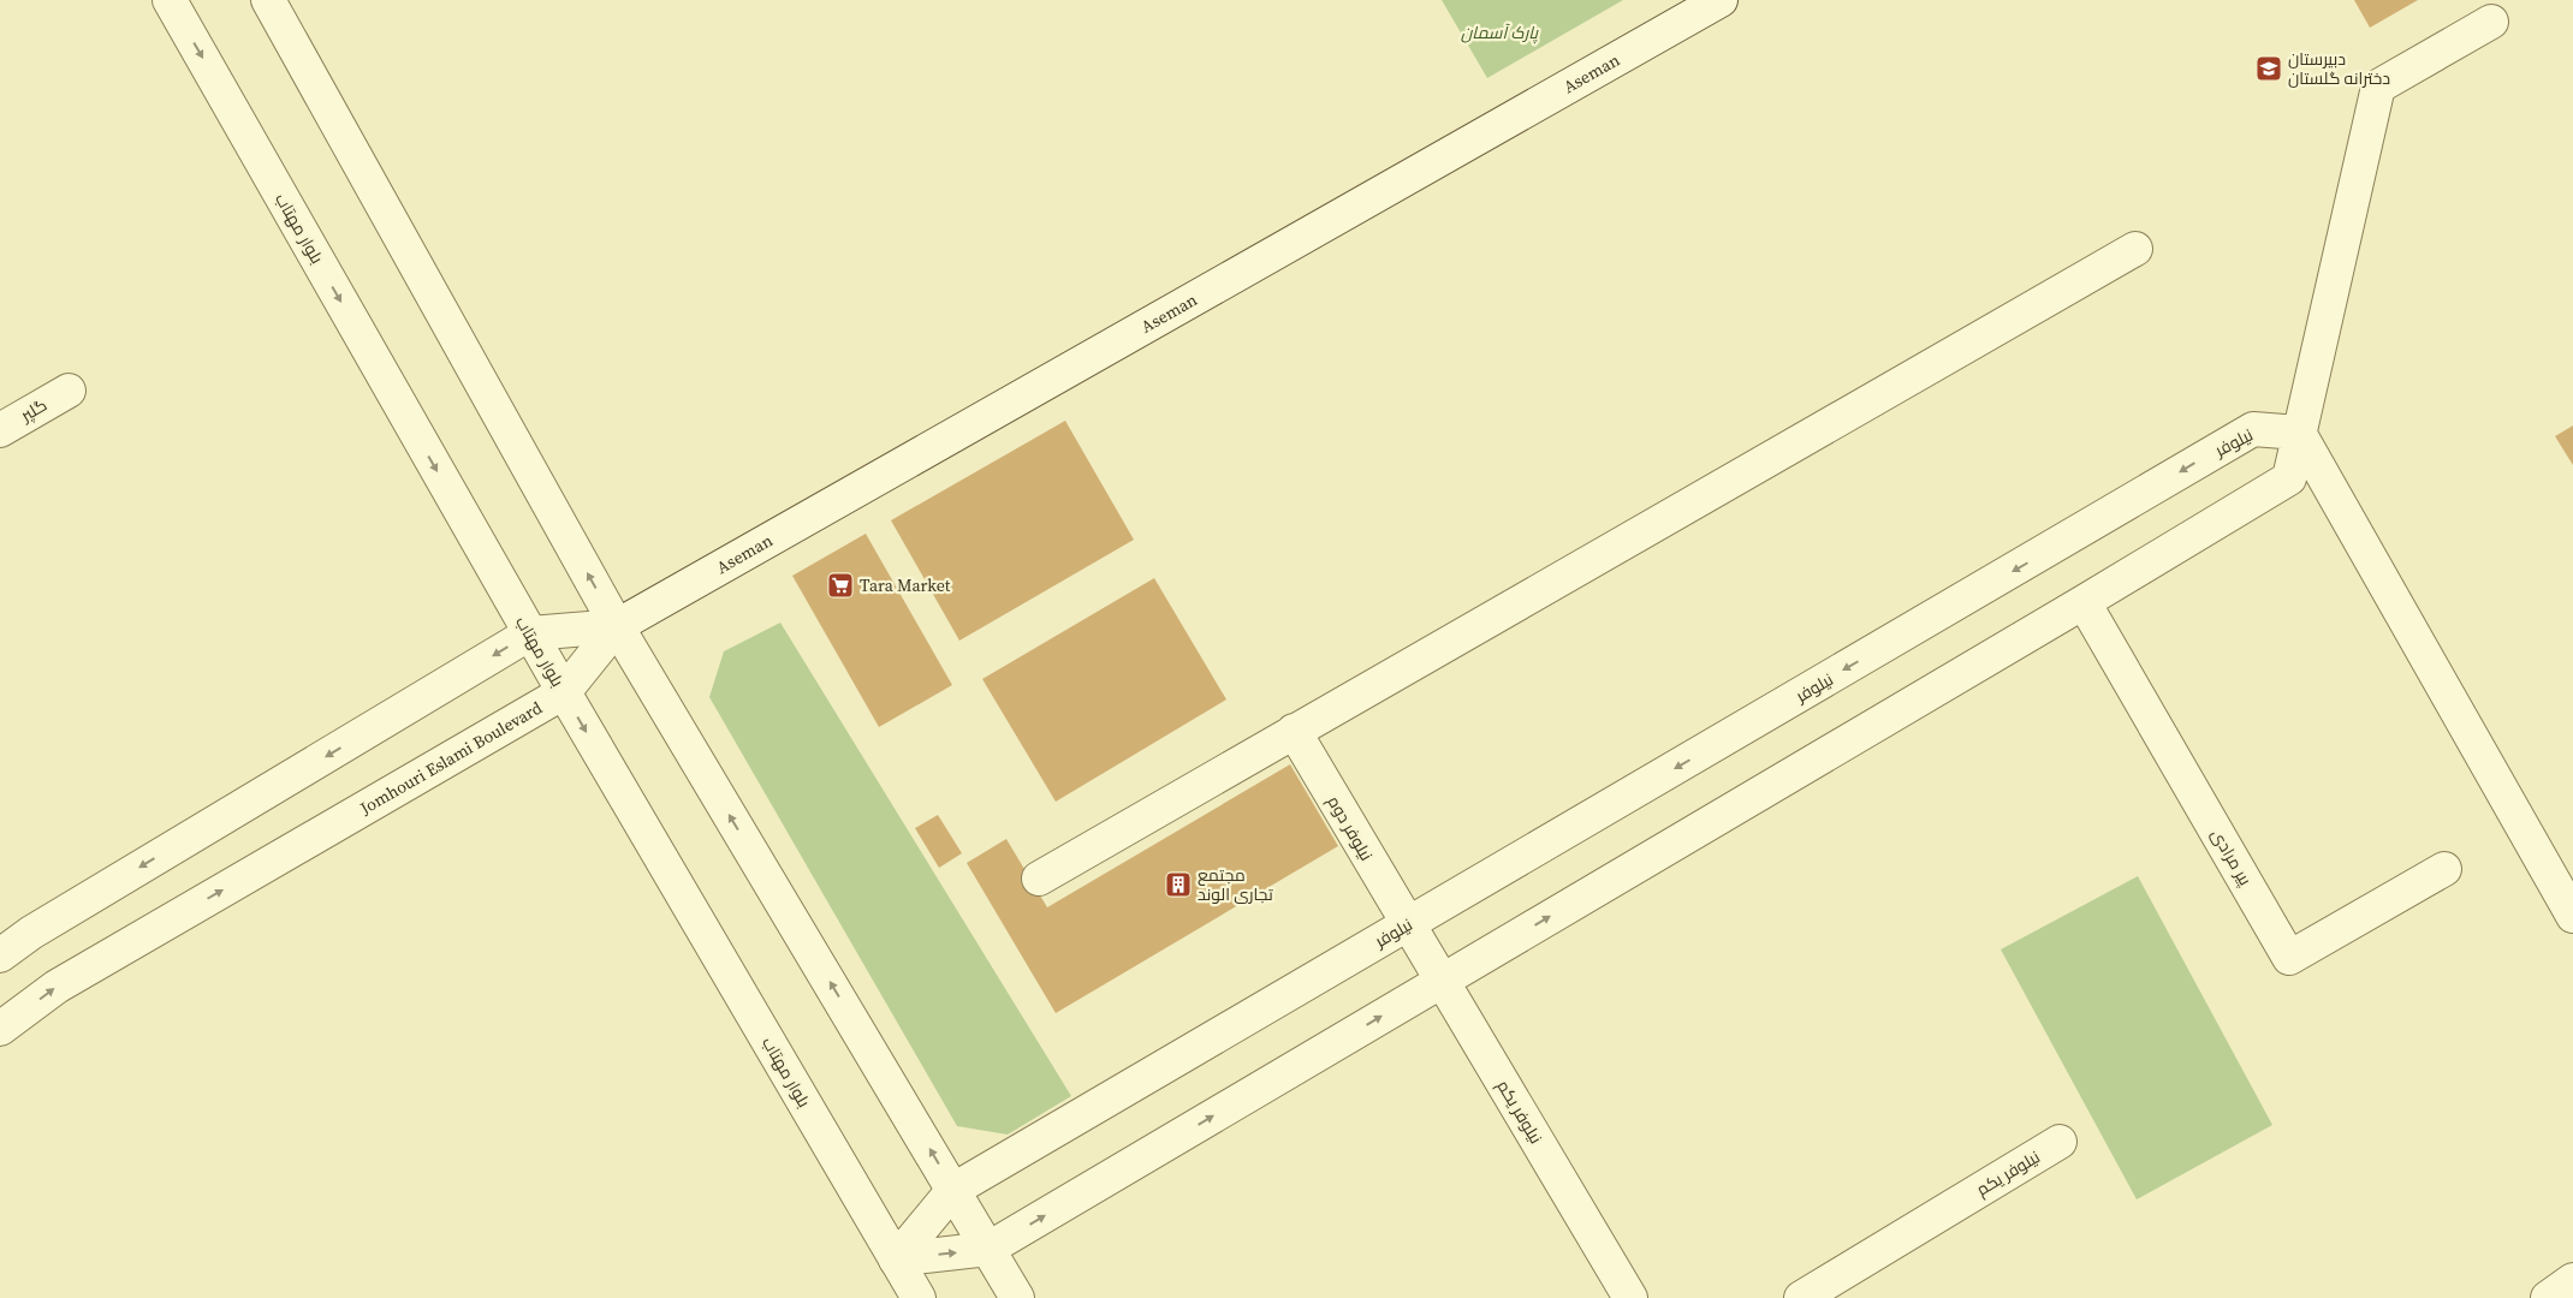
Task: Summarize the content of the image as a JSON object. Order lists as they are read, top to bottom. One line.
{"streets":{"street":["Aseman","بلوار مهتاب","گلپر","نیلوفر","Jomhouri Eslami Boulevard","نیلوفر دوم","پیر مرادی","نیلوفر یکم"]},"crossings":[["Aseman","Jomhouri Eslami Boulevard"],["بلوار مهتاب","نیلوفر"],["بلوار مهتاب","Jomhouri Eslami Boulevard"],["نیلوفر","نیلوفر دوم"],["نیلوفر","نیلوفر یکم"],["نیلوفر دوم","نیلوفر یکم"]],"parks":["پارک آسمان"],"places":{"school or university":["دبیرستان دخترانه گلستان"],"supermarket":["Tara Market"],"building":["مجتمع تجاری الوند"]}}
